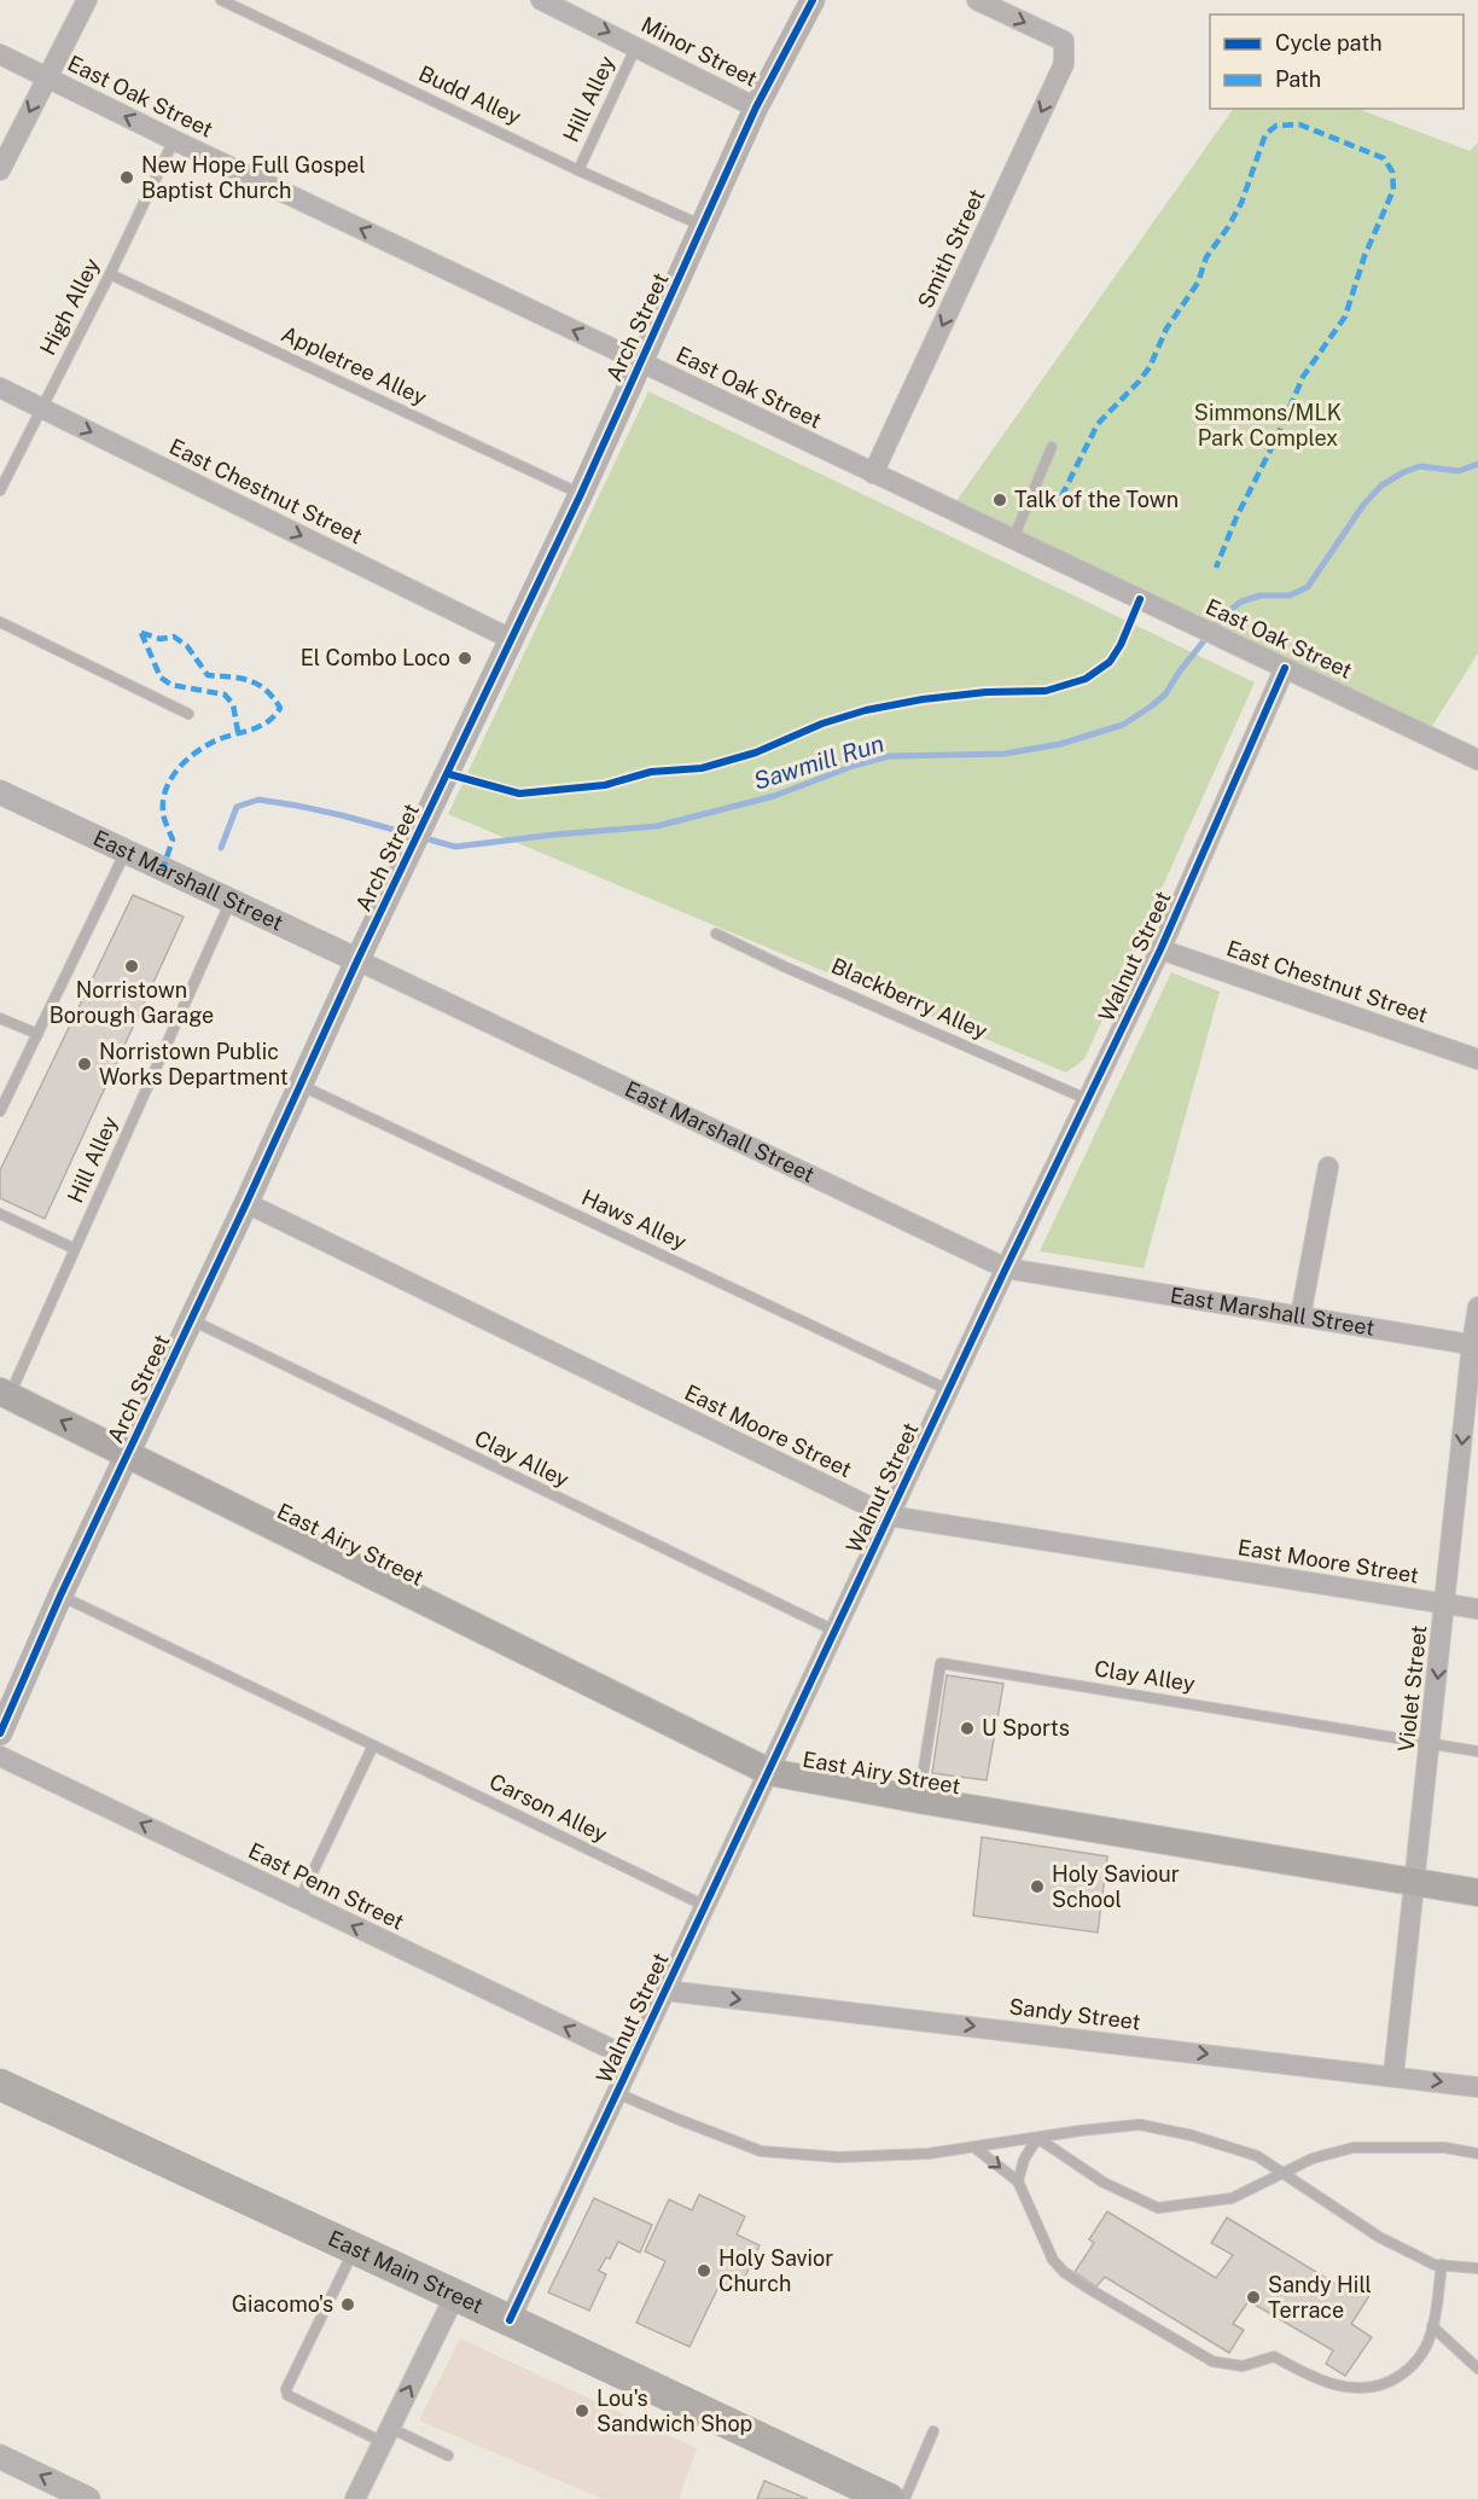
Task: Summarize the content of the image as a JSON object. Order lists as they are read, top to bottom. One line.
{"streets":{"main road":["East Airy Street","East Main Street"],"street":["Minor Street","East Oak Street","Smith Street","Arch Street","East Chestnut Street","East Marshall Street","Walnut Street","East Moore Street","Violet Street","East Penn Street","Sandy Street"],"lane":["Budd Alley","Hill Alley","High Alley","Appletree Alley","Blackberry Alley","Haws Alley","Clay Alley","Carson Alley"]},"crossings":[["Minor Street","Hill Alley"],["Minor Street","Arch Street"],["Budd Alley","Hill Alley"],["Budd Alley","Arch Street"],["East Oak Street","Smith Street"],["East Oak Street","High Alley"],["East Oak Street","Arch Street"],["East Oak Street","Walnut Street"],["Hill Alley","East Marshall Street"],["Hill Alley","East Airy Street"],["High Alley","Appletree Alley"],["High Alley","East Chestnut Street"],["Arch Street","Appletree Alley"],["Arch Street","East Chestnut Street"],["Arch Street","East Marshall Street"],["Arch Street","Haws Alley"],["Arch Street","East Moore Street"],["Arch Street","Clay Alley"],["Arch Street","East Airy Street"],["Arch Street","Carson Alley"],["East Chestnut Street","Walnut Street"],["East Marshall Street","Walnut Street"],["East Marshall Street","Violet Street"],["Walnut Street","Blackberry Alley"],["Walnut Street","Haws Alley"],["Walnut Street","East Moore Street"],["Walnut Street","Clay Alley"],["Walnut Street","East Airy Street"],["Walnut Street","Carson Alley"],["Walnut Street","East Penn Street"],["Walnut Street","Sandy Street"],["Walnut Street","East Main Street"],["East Moore Street","Violet Street"],["Clay Alley","East Airy Street"],["Clay Alley","Violet Street"],["East Airy Street","Violet Street"],["Violet Street","Sandy Street"]],"one_way":["Minor Street","East Oak Street","Smith Street","East Chestnut Street","Violet Street","East Penn Street","Sandy Street"],"water":["Sawmill Run"],"parks":["Simmons/MLK Park Complex"],"places":["New Hope Full Gospel Baptist Church","Talk of the Town","El Combo Loco","Norristown Borough Garage","Norristown Public Works Department","U Sports","Holy Saviour School","Holy Savior Church","Sandy Hill Terrace","Giacomo's","Lou's Sandwich Shop"],"legend":["Cycle path","Path"]}
